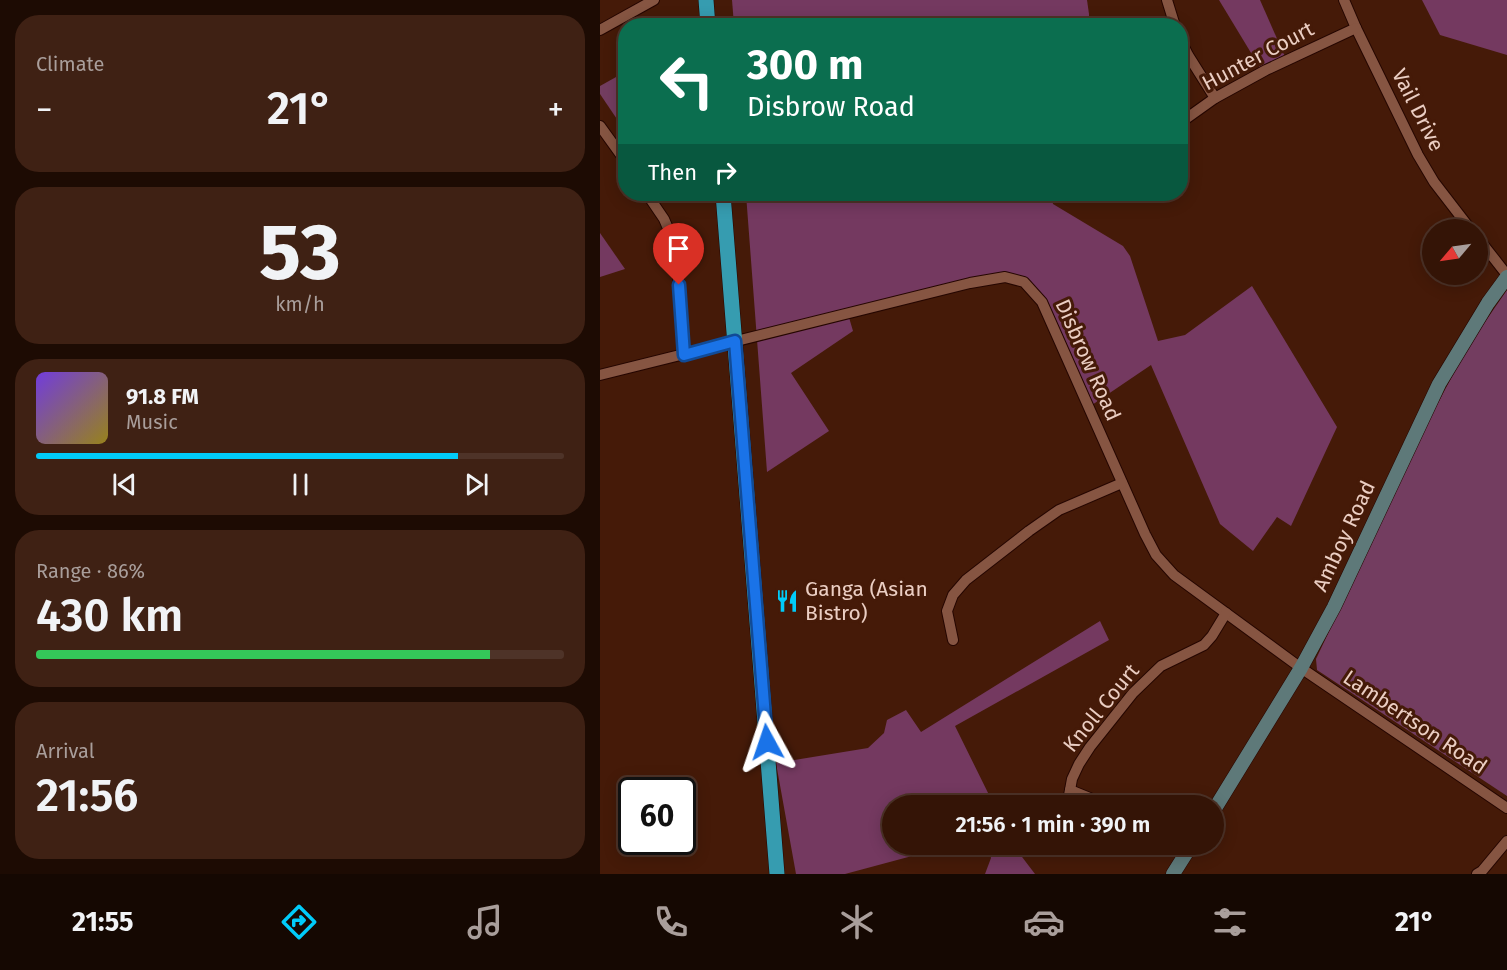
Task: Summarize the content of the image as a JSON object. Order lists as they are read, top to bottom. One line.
{"streets":{"street":["Hunter Court","Vail Drive","Disbrow Road","Amboy Road","Knoll Court","Lambertson Road"]},"crossings":[["Hunter Court","Vail Drive"],["Disbrow Road","Amboy Road"],["Disbrow Road","Knoll Court"],["Disbrow Road","Lambertson Road"],["Amboy Road","Lambertson Road"]],"places":{"restaurant":["Ganga (Asian Bistro)"]},"north":"bottom left","page":{"tile":["Climate",["53","km/h"],["Range · 86%","430 km"],["Arrival","21:56"]],"turn":["300 m","Disbrow Road"],"heat":["−","21°","+"],"then":"Then","song":["91.8 FM","Music"],"limit":"60","trip":"21:56 · 1 min · 390 m","tabs":["21:55","21°"]}}
